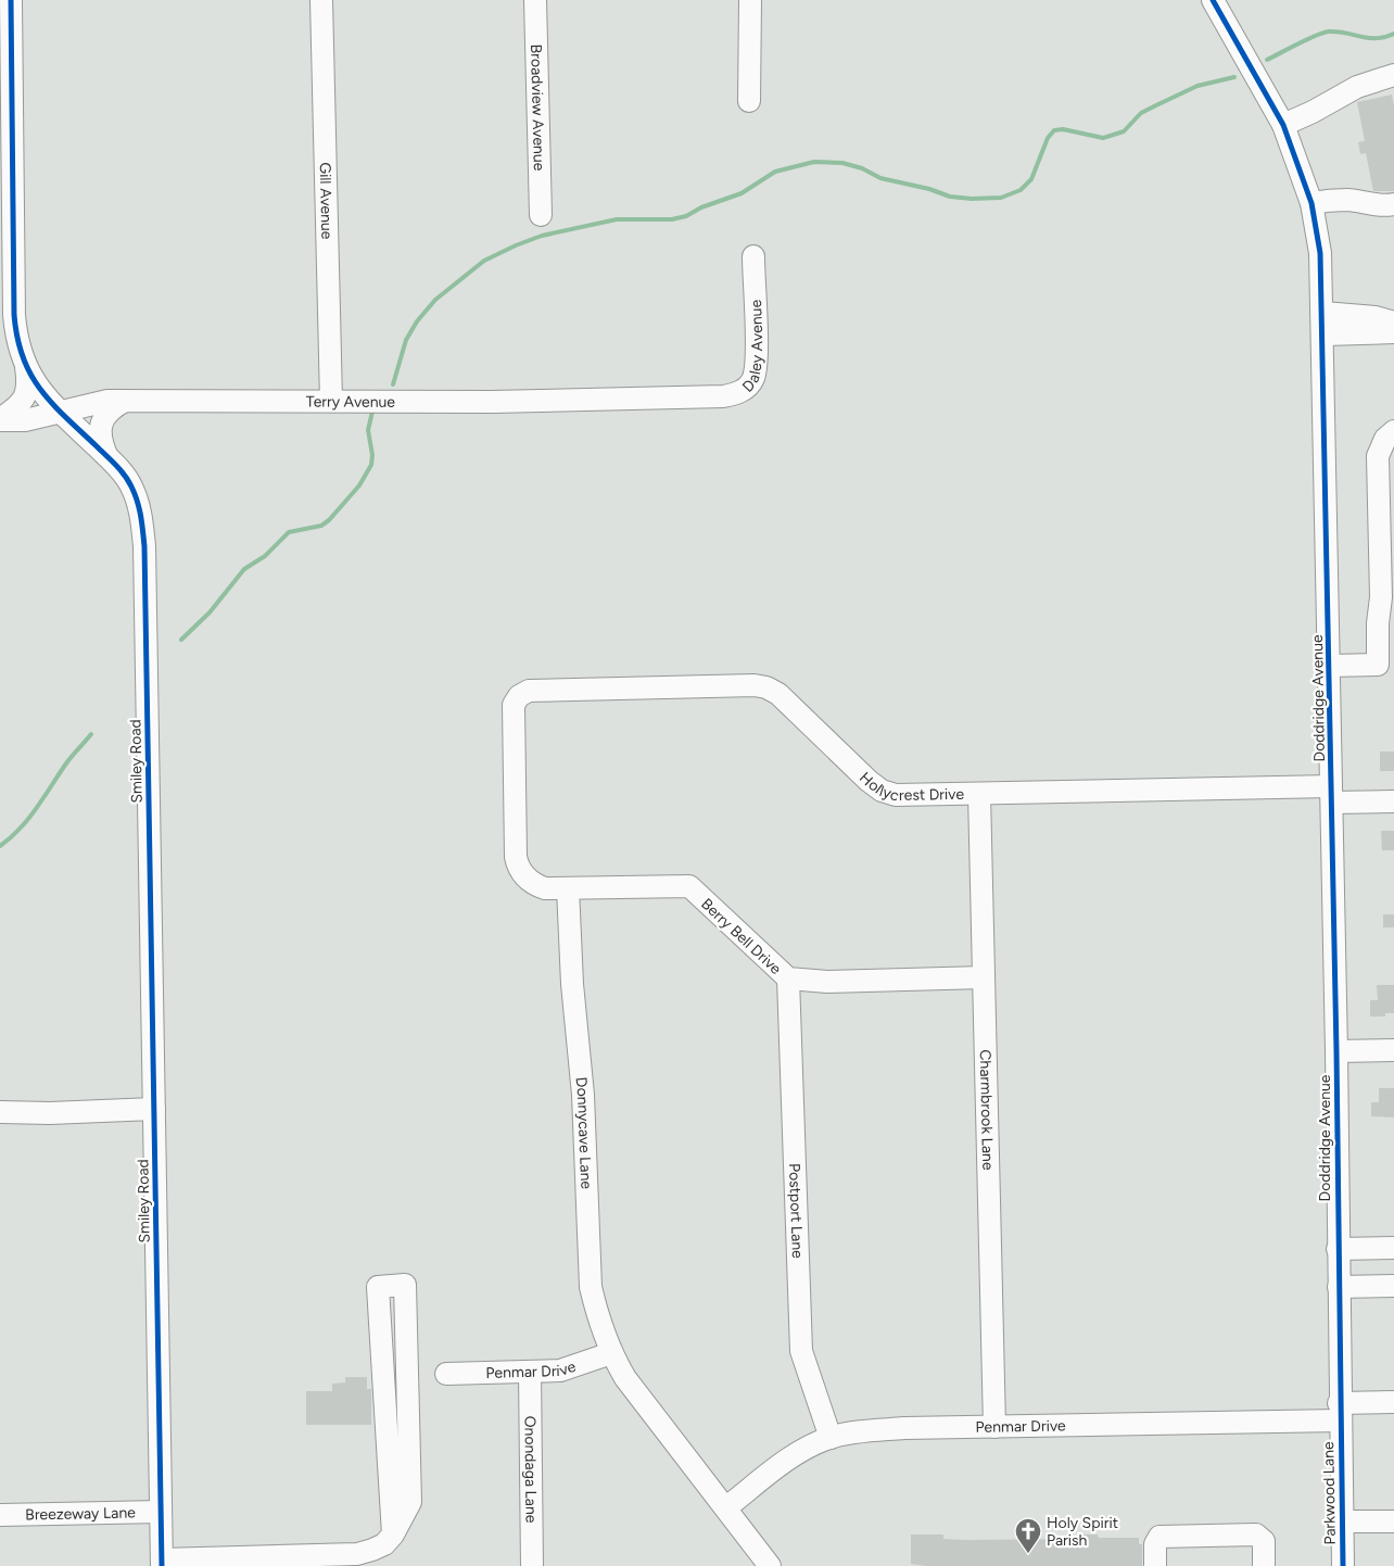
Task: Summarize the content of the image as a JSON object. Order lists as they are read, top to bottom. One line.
{"streets":{"street":["Broadview Avenue","Gill Avenue","Daley Avenue","Terry Avenue","Doddridge Avenue","Smiley Road","Hollycrest Drive","Berry Bell Drive","Charmbrook Lane","Donnycave Lane","Postport Lane","Penmar Drive","Onondaga Lane","Parkwood Lane","Breezeway Lane"]},"crossings":[["Gill Avenue","Terry Avenue"],["Daley Avenue","Terry Avenue"],["Terry Avenue","Smiley Road"],["Doddridge Avenue","Hollycrest Drive"],["Doddridge Avenue","Penmar Drive"],["Doddridge Avenue","Parkwood Lane"],["Smiley Road","Breezeway Lane"],["Hollycrest Drive","Berry Bell Drive"],["Hollycrest Drive","Charmbrook Lane"],["Hollycrest Drive","Donnycave Lane"],["Berry Bell Drive","Charmbrook Lane"],["Berry Bell Drive","Donnycave Lane"],["Berry Bell Drive","Postport Lane"],["Charmbrook Lane","Penmar Drive"],["Donnycave Lane","Penmar Drive"],["Postport Lane","Penmar Drive"],["Penmar Drive","Onondaga Lane"],["Penmar Drive","Parkwood Lane"]],"places":{"church":["Holy Spirit Parish"]}}
